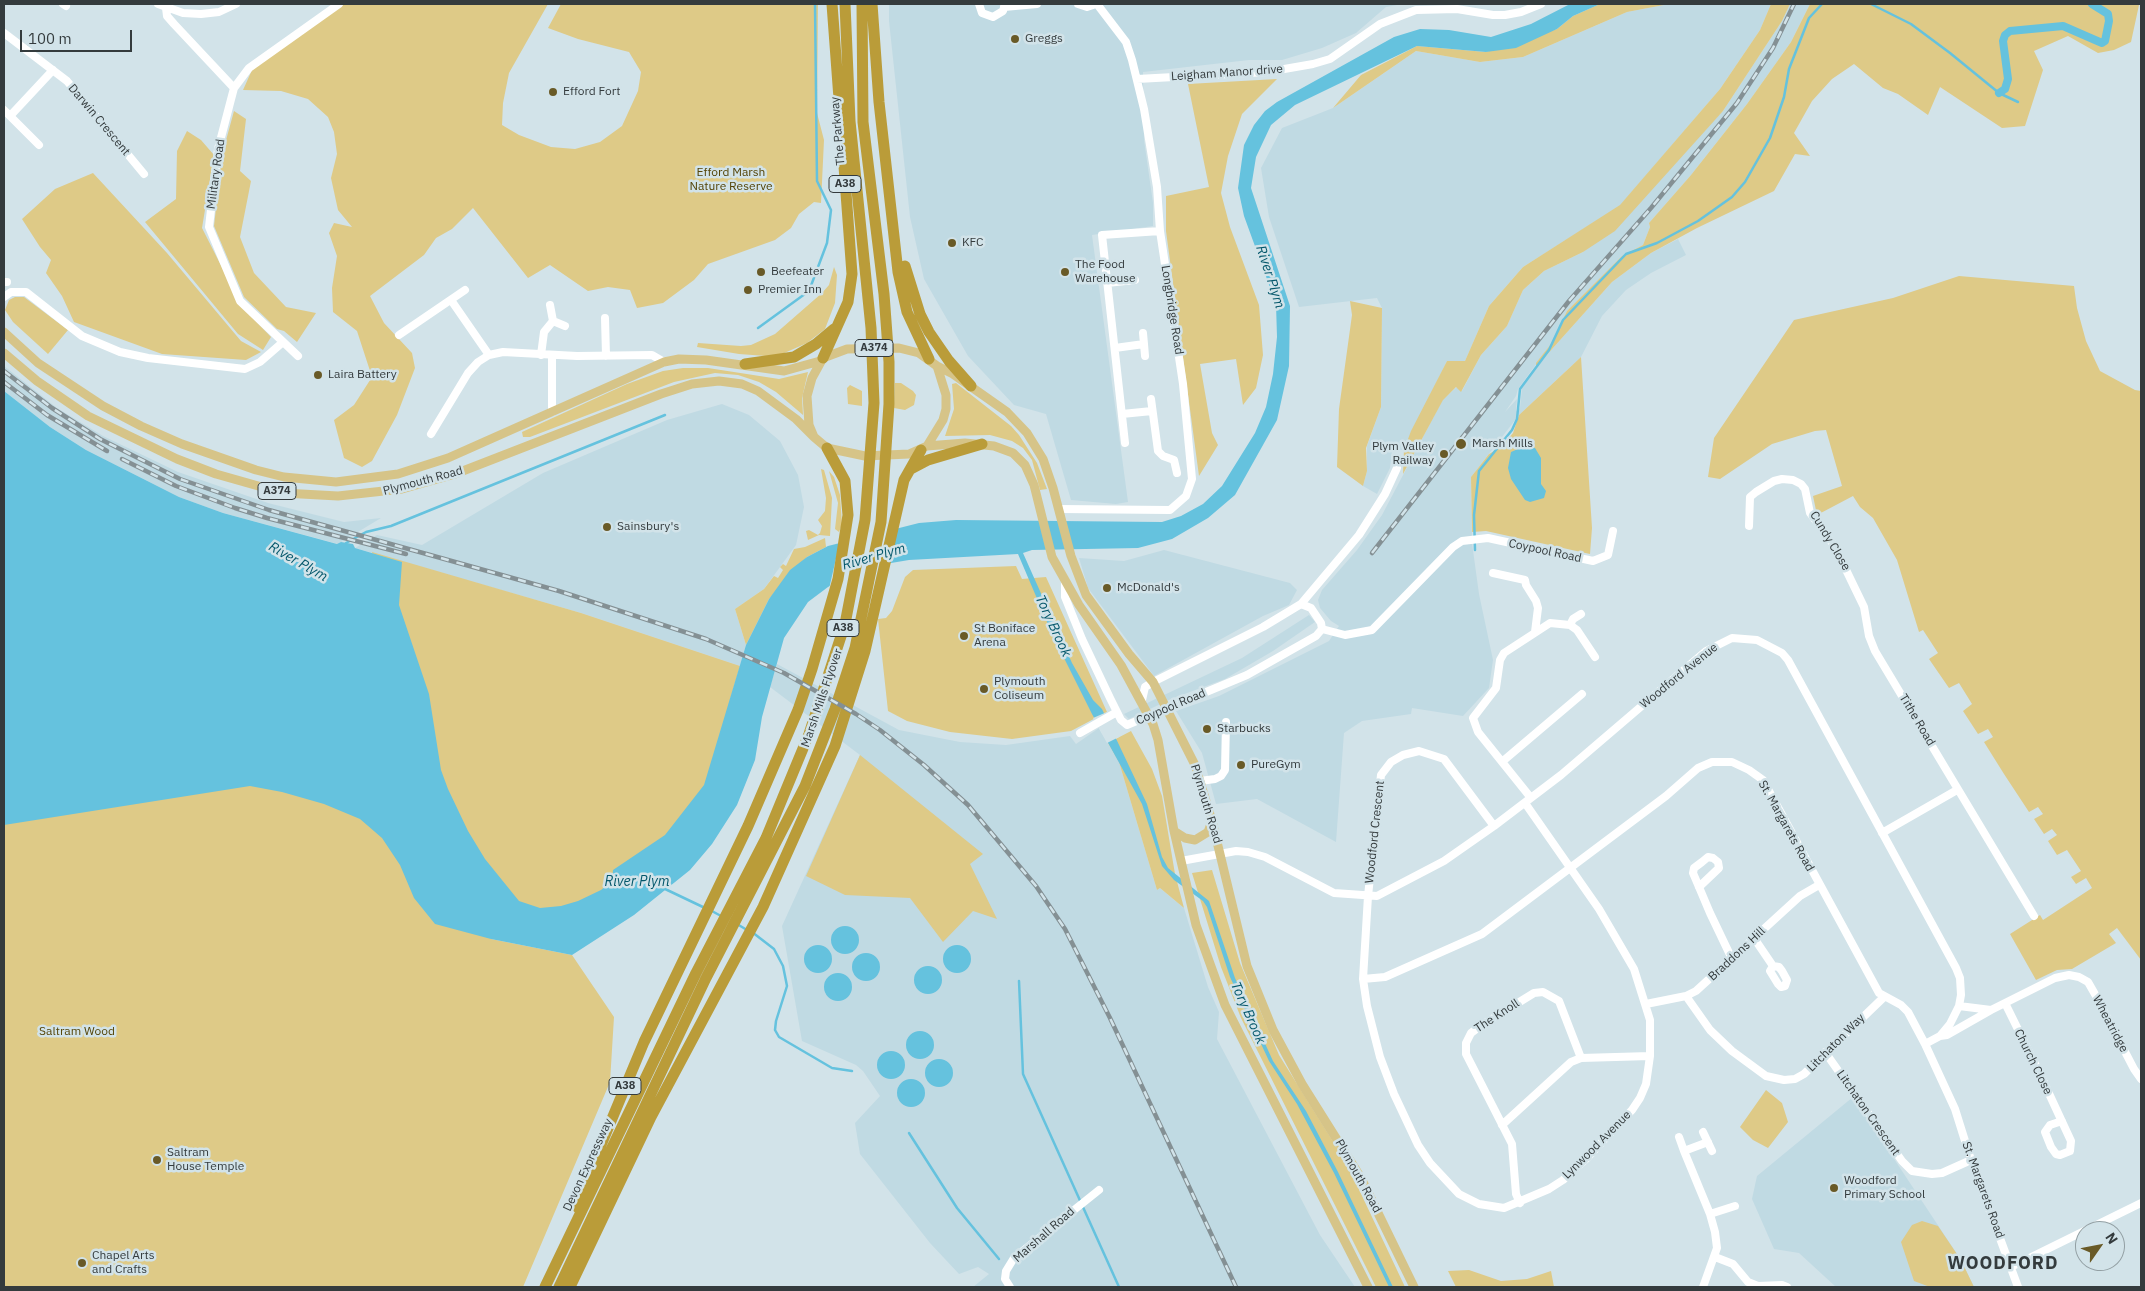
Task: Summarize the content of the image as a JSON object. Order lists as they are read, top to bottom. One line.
{"streets":{"highway":["The Parkway","A38","Marsh Mills Flyover","Devon Expressway"],"main road":["A374","Plymouth Road"],"street":["Leigham Manor drive","Darwin Crescent","Military Road","Longbridge Road","Cundy Close","Coypool Road","Woodford Avenue","Tithe Road","St. Margarets Road","Woodford Crescent","Braddons Hill","The Knoll","Wheatridge","Litchaton Way","Church Close","Litchaton Crescent","Lynwood Avenue","Marshall Road"]},"crossings":[["Leigham Manor drive","Longbridge Road"],["The Parkway","Marsh Mills Flyover"],["A38","A374"],["A38","Plymouth Road"],["A38","Marsh Mills Flyover"],["A38","Devon Expressway"],["Longbridge Road","Plymouth Road"],["A374","Plymouth Road"],["Plymouth Road","Coypool Road"],["Plymouth Road","Woodford Avenue"],["Cundy Close","Tithe Road"],["Woodford Avenue","St. Margarets Road"],["Woodford Avenue","Woodford Crescent"],["Woodford Avenue","Wheatridge"],["Woodford Avenue","Lynwood Avenue"],["Marsh Mills Flyover","Devon Expressway"],["St. Margarets Road","Braddons Hill"],["St. Margarets Road","Litchaton Way"],["St. Margarets Road","Litchaton Crescent"],["St. Margarets Road","Lynwood Avenue"],["Woodford Crescent","Lynwood Avenue"],["Braddons Hill","Litchaton Way"],["Braddons Hill","Lynwood Avenue"],["The Knoll","Lynwood Avenue"],["Wheatridge","Church Close"],["Litchaton Way","Litchaton Crescent"]],"districts":["WOODFORD"],"water":["River Plym","Tory Brook"],"parks":["Efford Marsh Nature Reserve","Saltram Wood"],"places":["Greggs","Efford Fort","KFC","Beefeater","The Food Warehouse","Premier Inn","Laira Battery","Marsh Mills","Plym Valley Railway","Sainsbury's","McDonald's","St Boniface Arena","Plymouth Coliseum","Starbucks","PureGym","Saltram House Temple","Woodford Primary School","Chapel Arts and Crafts"],"scale_bar":"100 m","north":"top right"}
